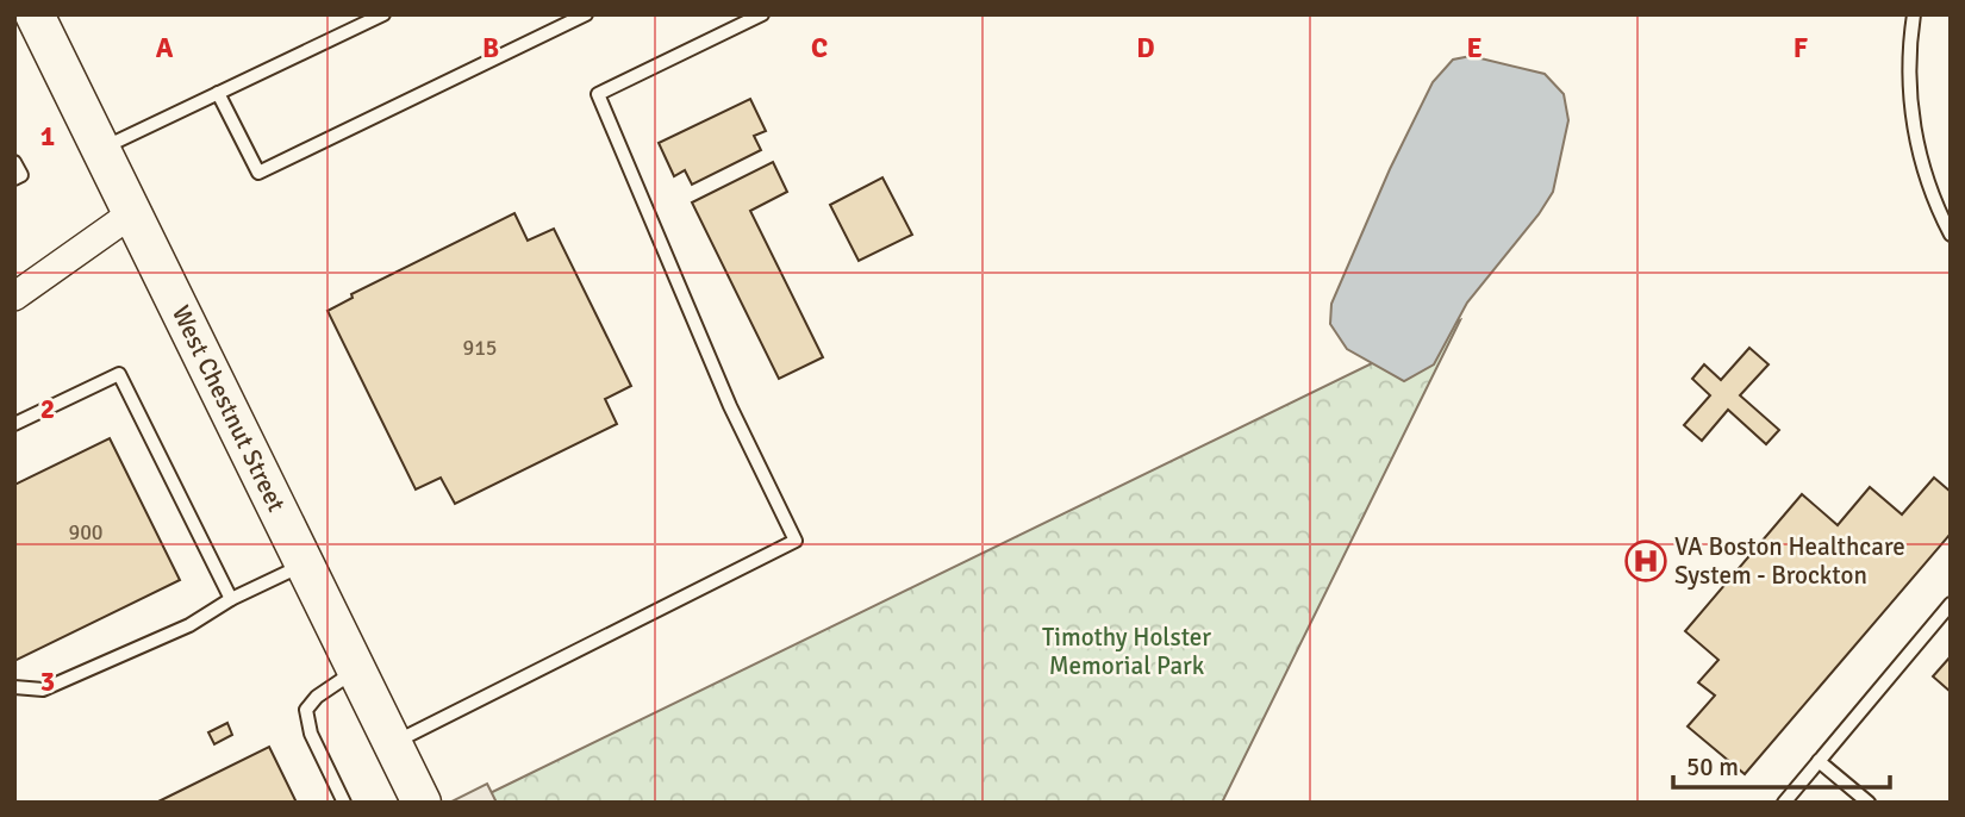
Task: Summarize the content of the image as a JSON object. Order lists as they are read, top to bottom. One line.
{"streets":{"main road":["West Chestnut Street"]},"parks":["Timothy Holster Memorial Park"],"places":{"hospital":["VA Boston Healthcare System - Brockton"]},"house_numbers":["915","900"],"scale_bar":"50 m","grid":{"columns":["A","B","C","D","E","F"],"rows":["1","2","3"]}}
